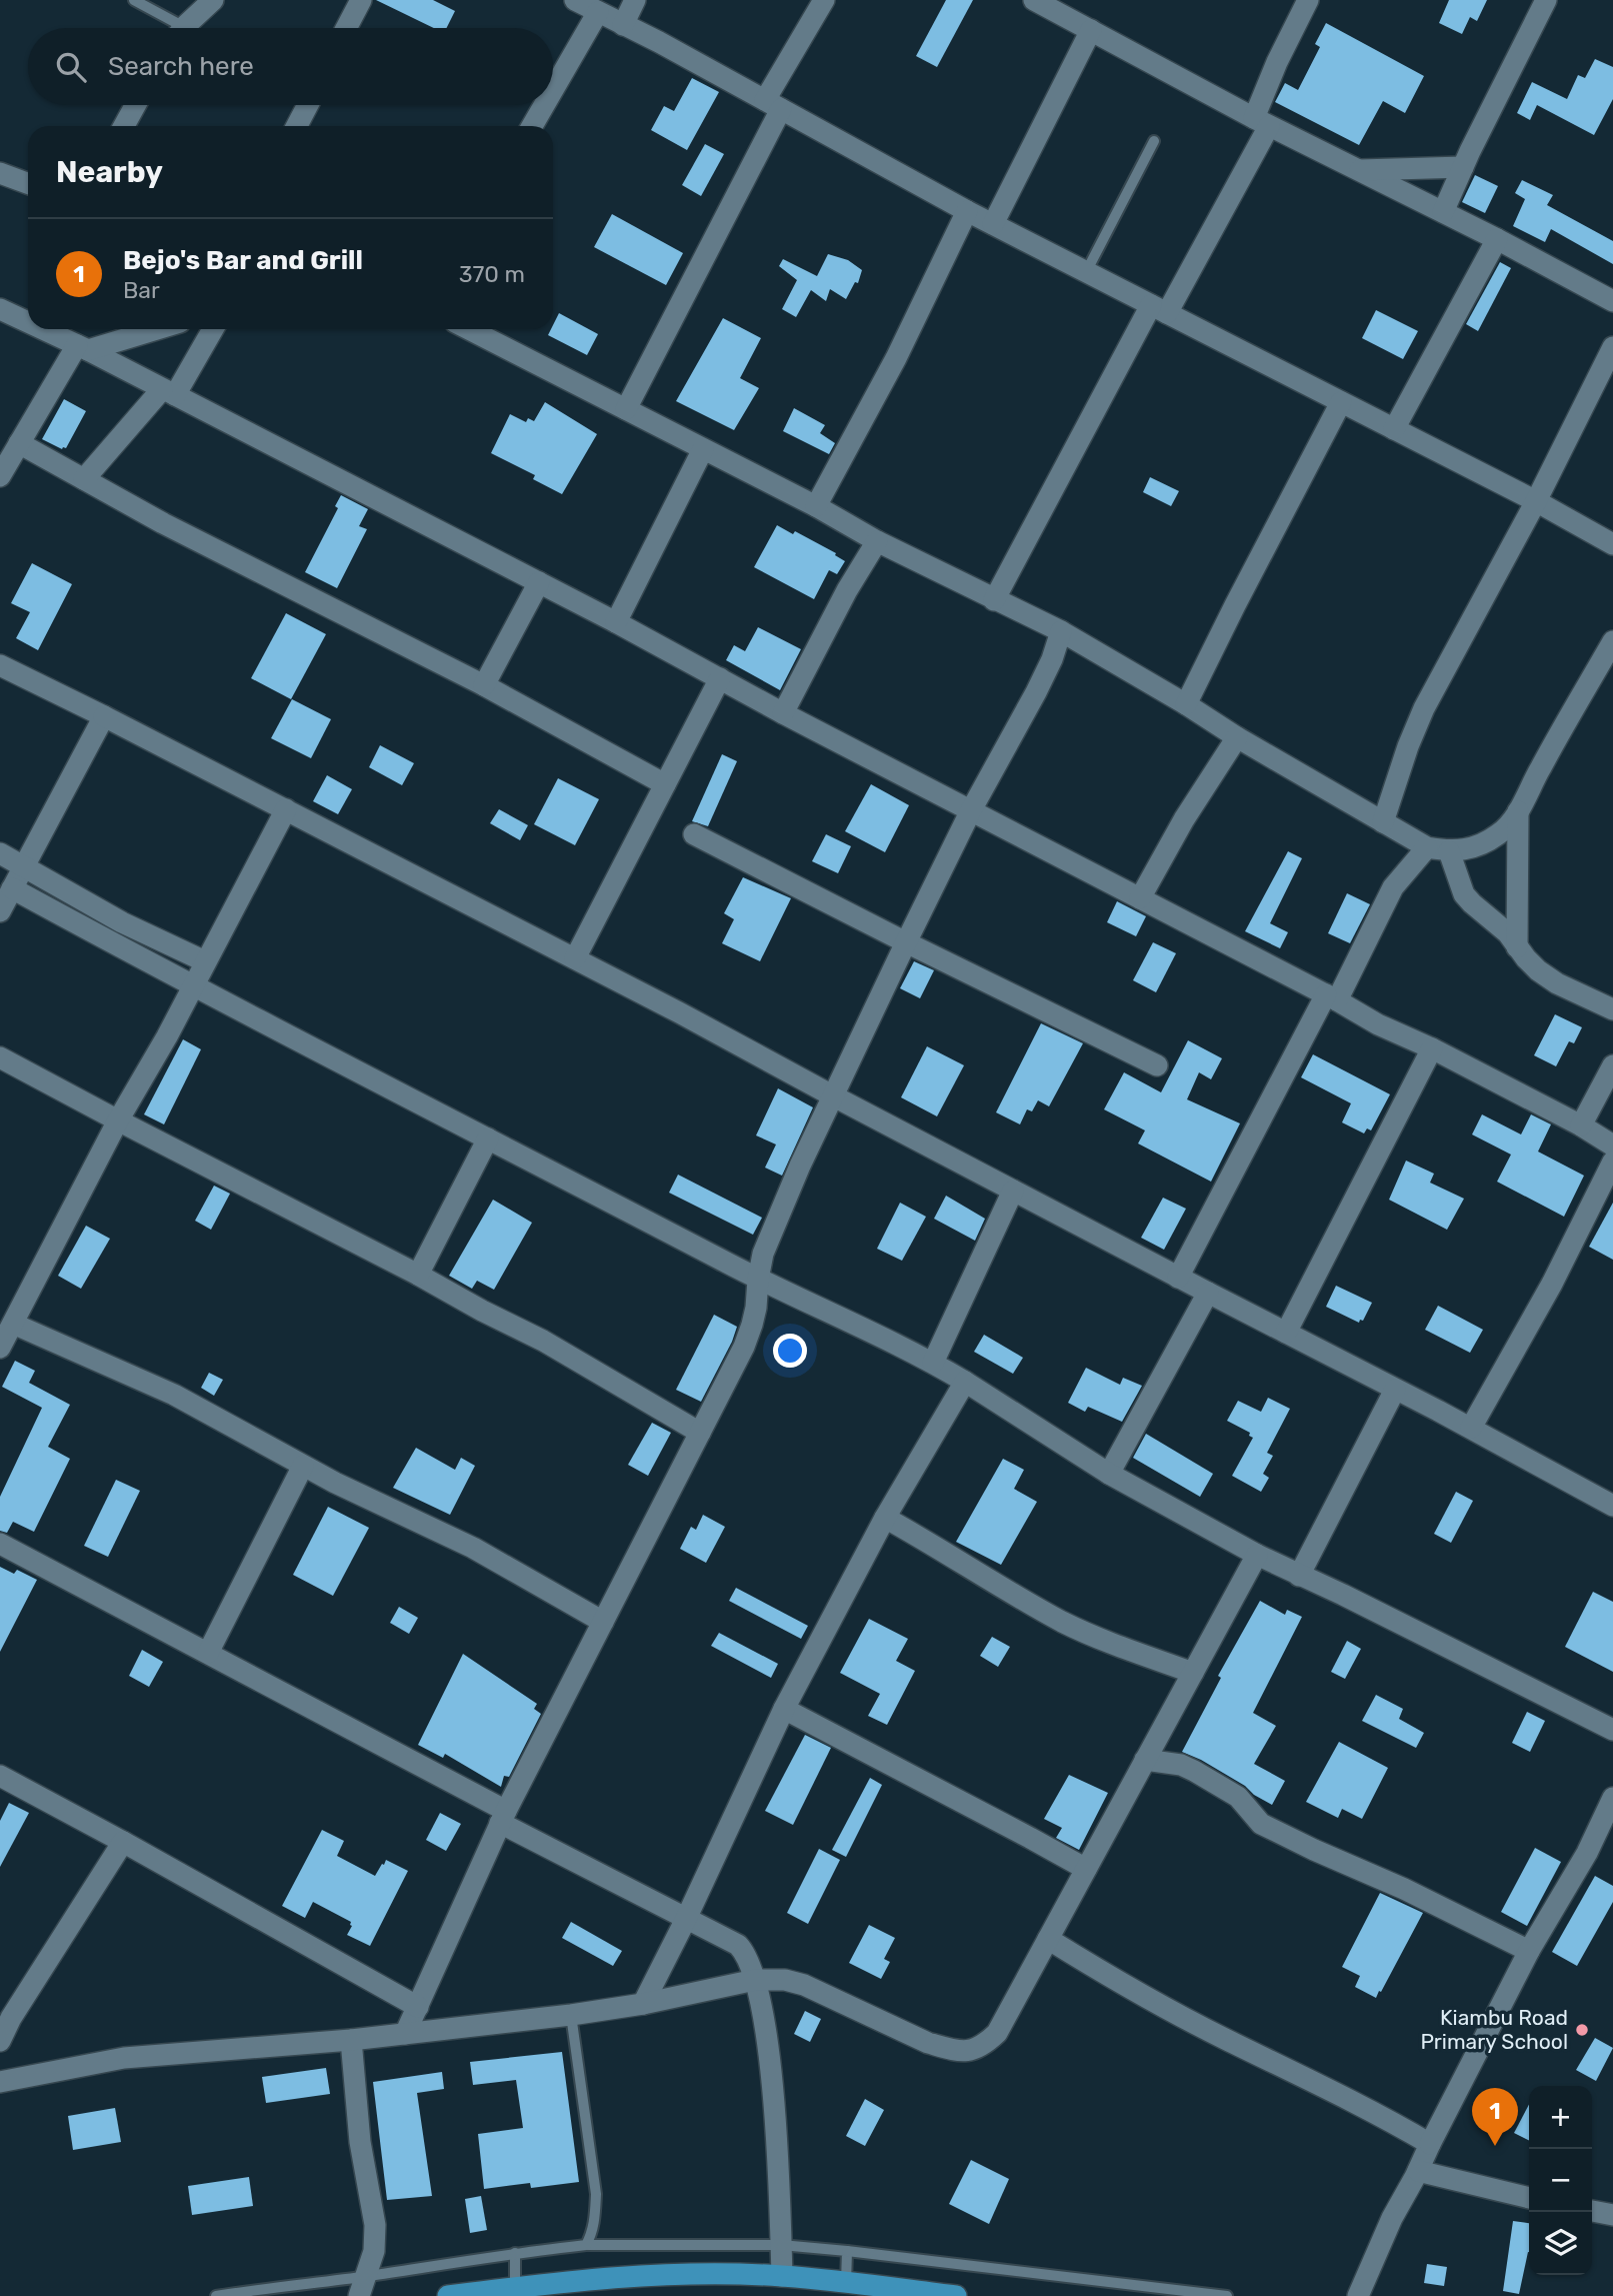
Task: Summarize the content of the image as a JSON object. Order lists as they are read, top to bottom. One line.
{"places":["Kiambu Road Primary School"],"page":{"search":"Search here","heading":"Nearby","list":[{"mark":"1","name":"Bejo's Bar and Grill","note":"Bar","value":"370 m"}],"map_buttons":["+","−"],"pins":"1"}}
